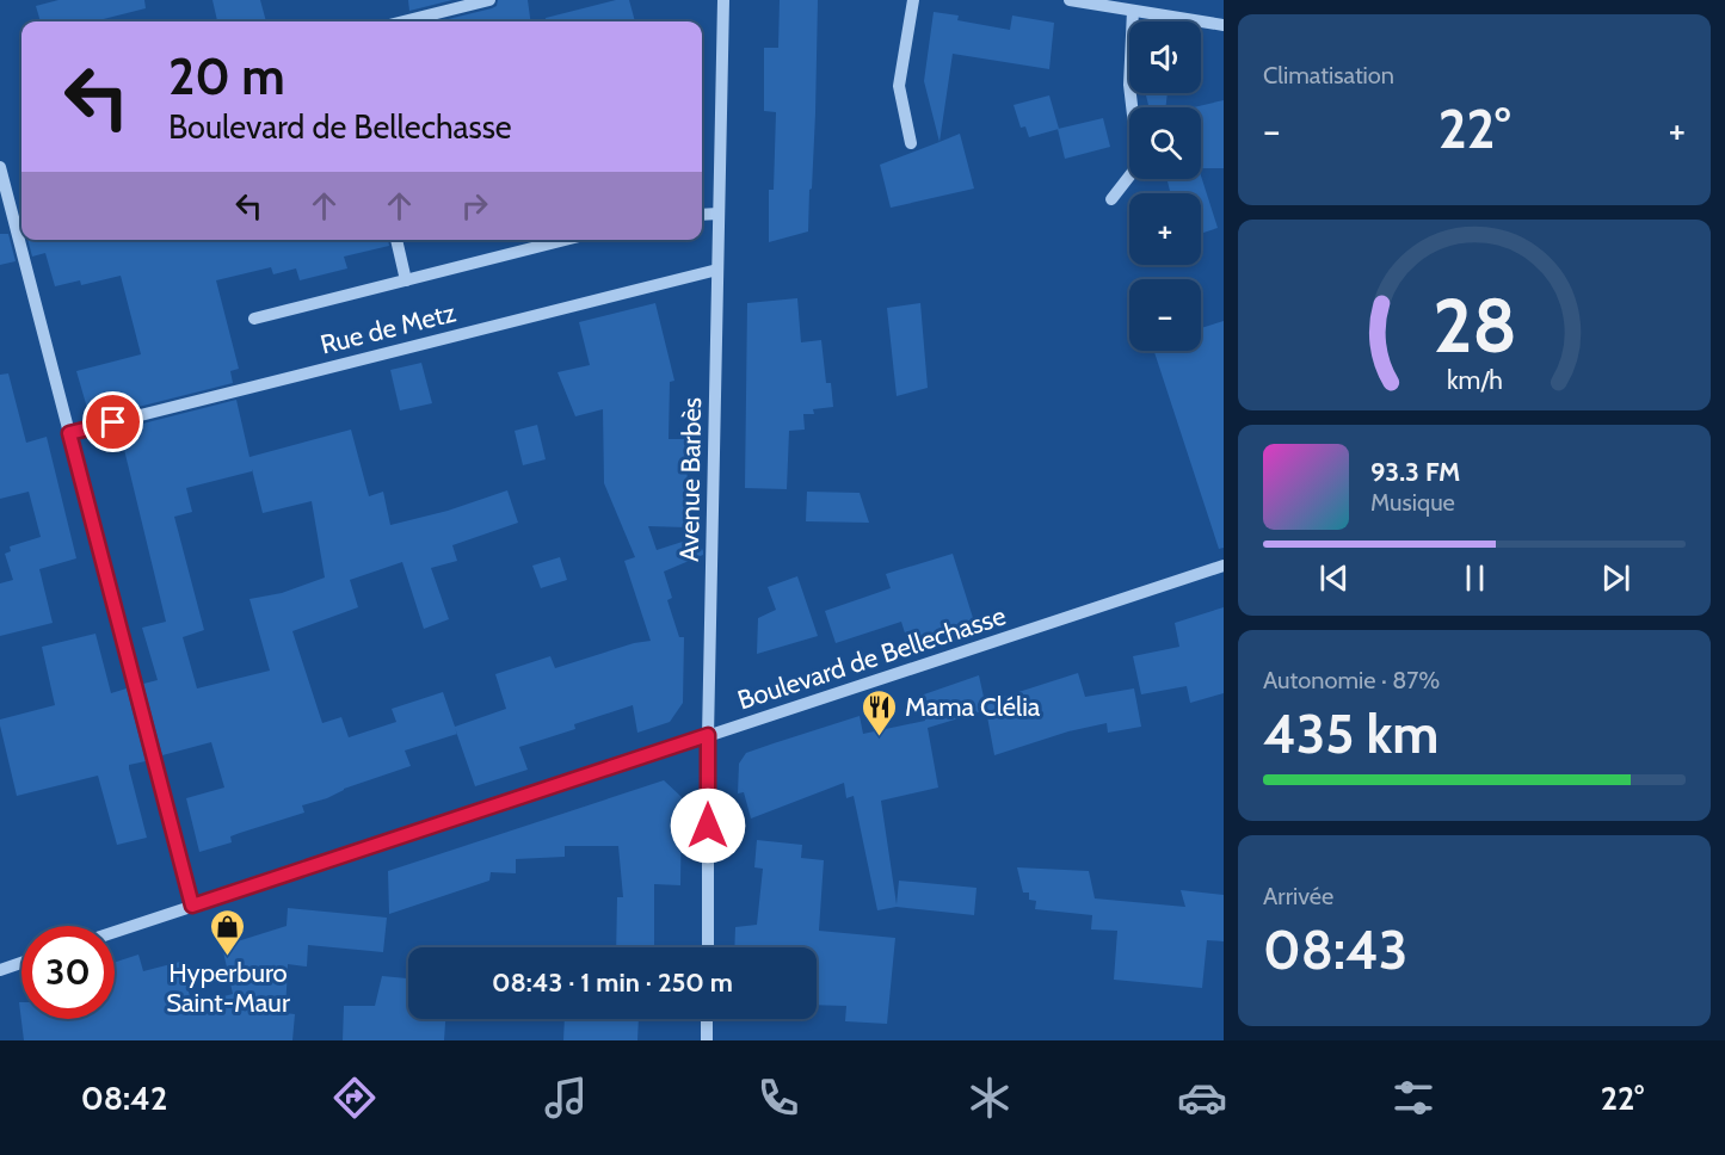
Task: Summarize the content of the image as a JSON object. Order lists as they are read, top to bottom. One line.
{"streets":{"street":["Rue de Metz","Avenue Barbès","Boulevard de Bellechasse"]},"crossings":[["Rue de Metz","Avenue Barbès"],["Avenue Barbès","Boulevard de Bellechasse"]],"places":{"restaurant":["Mama Clélia"],"shop":["Hyperburo Saint-Maur"]},"page":{"tile":["Climatisation",["Autonomie · 87%","435 km"],["Arrivée","08:43"]],"map_buttons":["+","−"],"turn":["20 m","Boulevard de Bellechasse"],"heat":["−","22°","+"],"song":["93.3 FM","Musique"],"limit":"30","trip":"08:43 · 1 min · 250 m","tabs":["08:42","22°"],"gauge":["28","km/h"]}}
